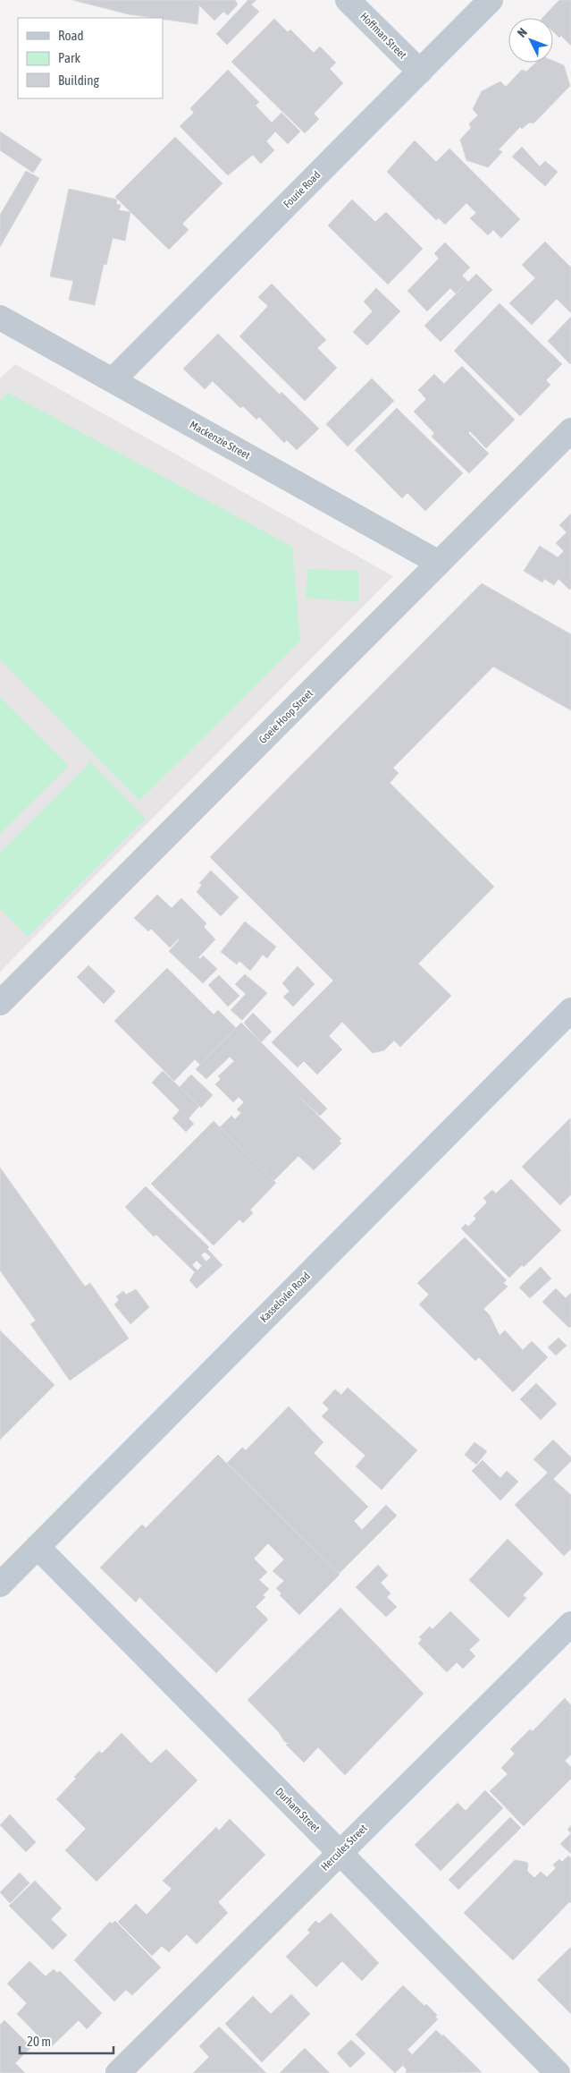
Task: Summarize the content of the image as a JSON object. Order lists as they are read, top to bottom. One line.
{"streets":{"street":["Hoffman Street","Fourie Road","Mackenzie Street","Goeie Hoop Street","Kasselsvlei Road","Durham Street","Hercules Street"]},"crossings":[["Hoffman Street","Fourie Road"],["Fourie Road","Mackenzie Street"],["Mackenzie Street","Goeie Hoop Street"],["Kasselsvlei Road","Durham Street"],["Durham Street","Hercules Street"]],"legend":["Road","Park","Building"],"scale_bar":"20 m","north":"top left"}
